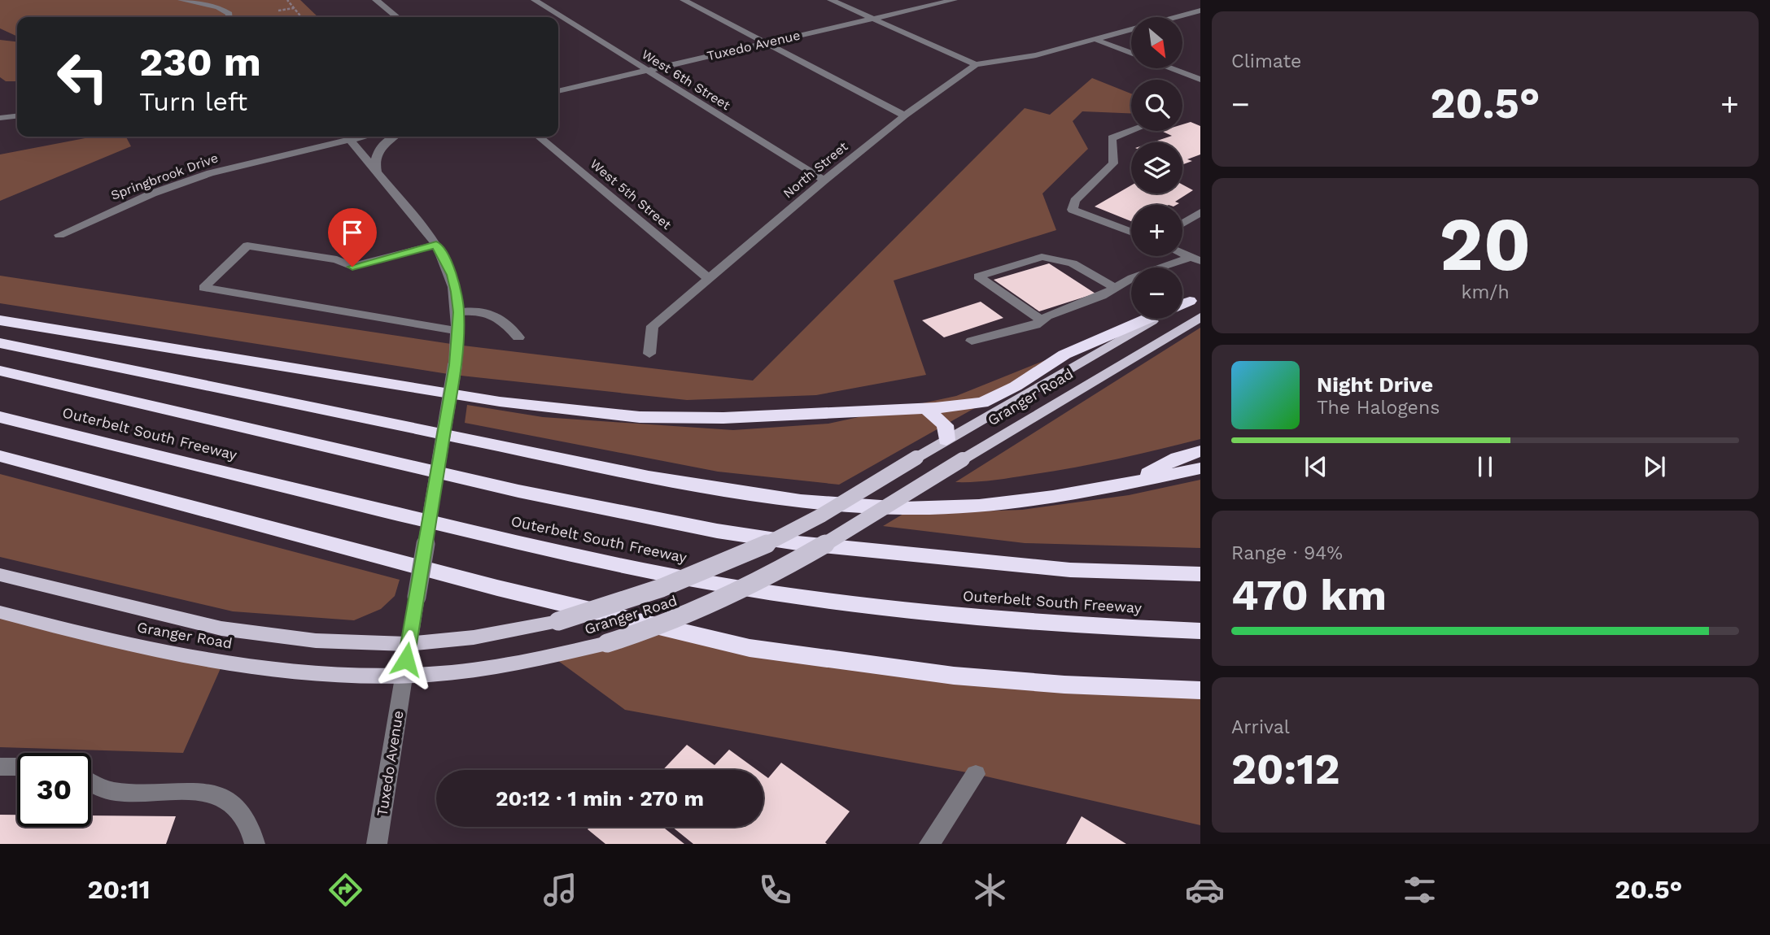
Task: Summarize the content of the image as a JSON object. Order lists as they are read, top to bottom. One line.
{"streets":{"highway":["Outerbelt South Freeway"],"main road":["Granger Road"],"street":["Tuxedo Avenue","West 6th Street","North Street","Springbrook Drive","West 5th Street"]},"crossings":[["Tuxedo Avenue","West 6th Street"],["Tuxedo Avenue","Granger Road"],["West 6th Street","North Street"],["North Street","West 5th Street"]],"north":"bottom right","page":{"tile":["Climate",["20","km/h"],["Range · 94%","470 km"],["Arrival","20:12"]],"map_buttons":["+","−"],"turn":["230 m","Turn left"],"heat":["−","20.5°","+"],"song":["Night Drive","The Halogens"],"limit":"30","trip":"20:12 · 1 min · 270 m","tabs":["20:11","20.5°"]}}
